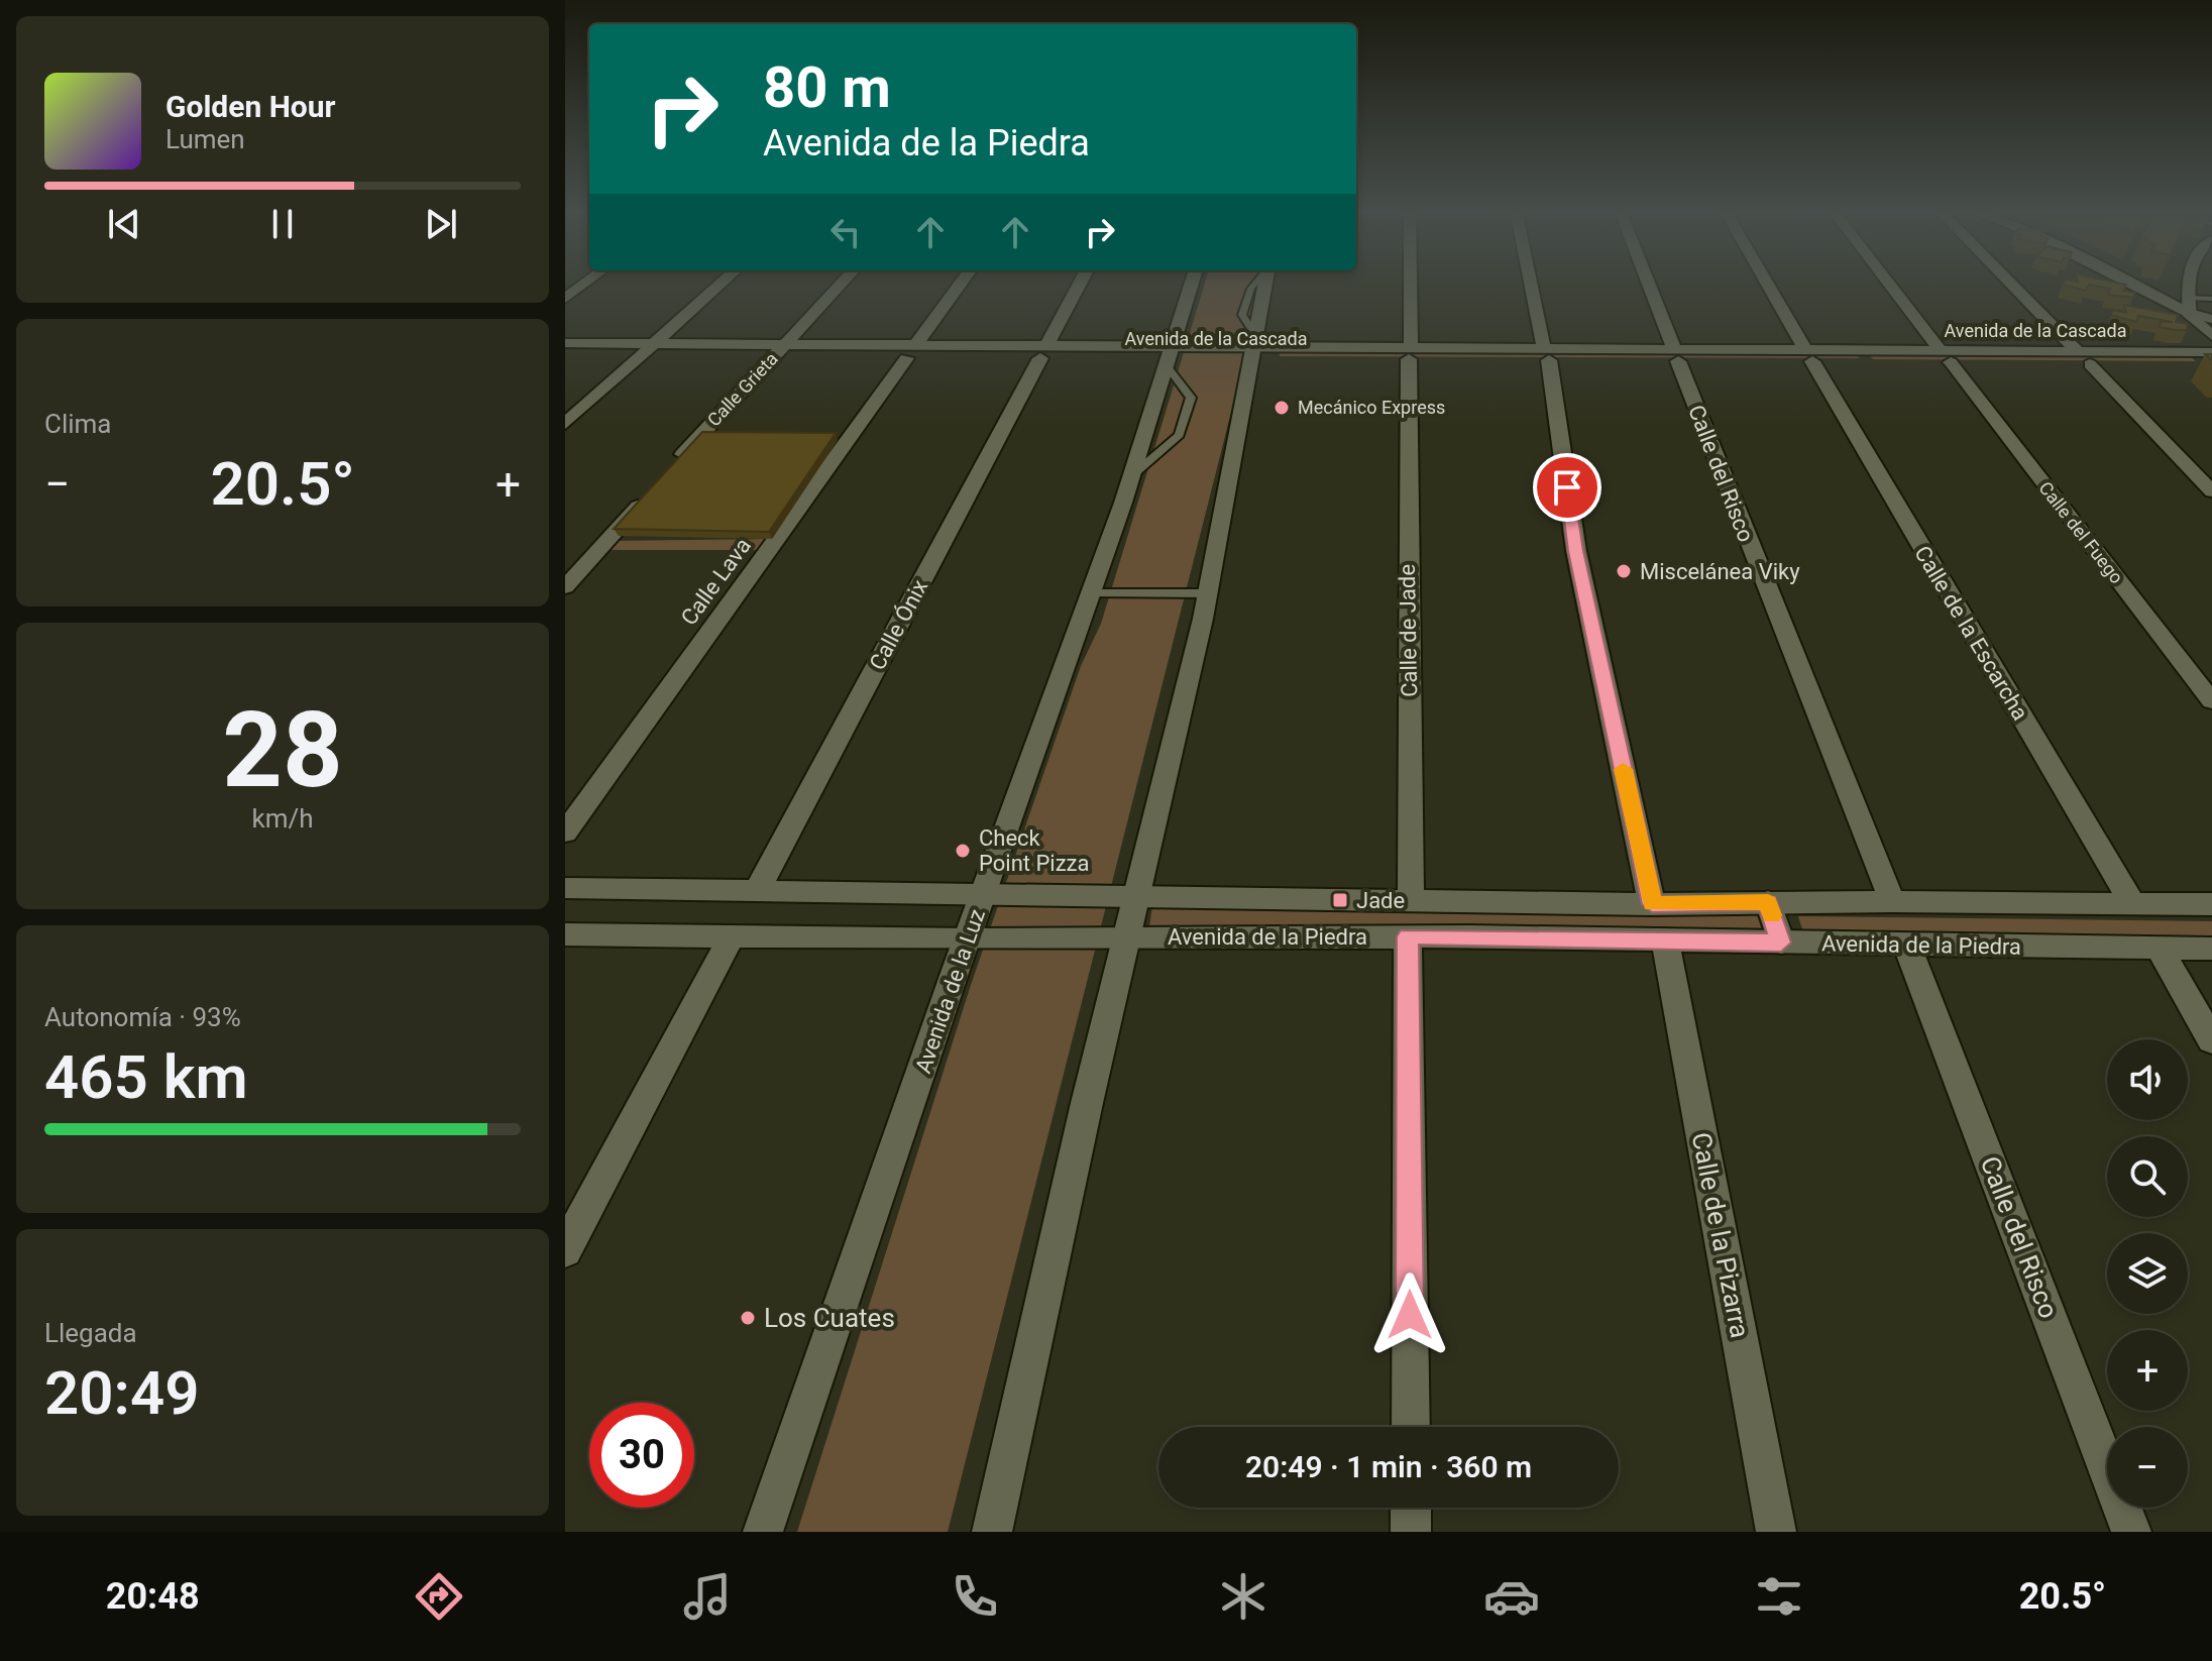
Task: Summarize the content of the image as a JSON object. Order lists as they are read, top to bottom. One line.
{"streets":{"street":["Avenida de la Cascada","Calle Grieta","Calle del Risco","Calle del Fuego","Calle Lava","Calle Ónix","Calle de Jade","Calle de la Escarcha","Avenida de la Piedra","Avenida de la Luz","Calle de la Pizarra"]},"crossings":[["Avenida de la Cascada","Calle Grieta"],["Avenida de la Cascada","Calle del Risco"],["Avenida de la Cascada","Calle del Fuego"],["Avenida de la Cascada","Calle Lava"],["Avenida de la Cascada","Calle Ónix"],["Avenida de la Cascada","Calle de Jade"],["Avenida de la Cascada","Calle de la Escarcha"],["Avenida de la Cascada","Avenida de la Luz"],["Calle del Risco","Avenida de la Piedra"],["Calle Ónix","Avenida de la Piedra"],["Calle de Jade","Avenida de la Piedra"],["Calle de la Escarcha","Avenida de la Piedra"],["Avenida de la Piedra","Avenida de la Luz"],["Avenida de la Piedra","Calle de la Pizarra"]],"places":{"other":["Mecánico Express","Miscelánea Viky","Check Point Pizza","Los Cuates"],"transit":["Jade"]},"page":{"turn":["80 m","Avenida de la Piedra"],"song":["Golden Hour","Lumen"],"tile":["Clima",["28","km/h"],["Autonomía · 93%","465 km"],["Llegada","20:49"]],"heat":["−","20.5°","+"],"map_buttons":["+","−"],"limit":"30","trip":"20:49 · 1 min · 360 m","tabs":["20:48","20.5°"]}}
